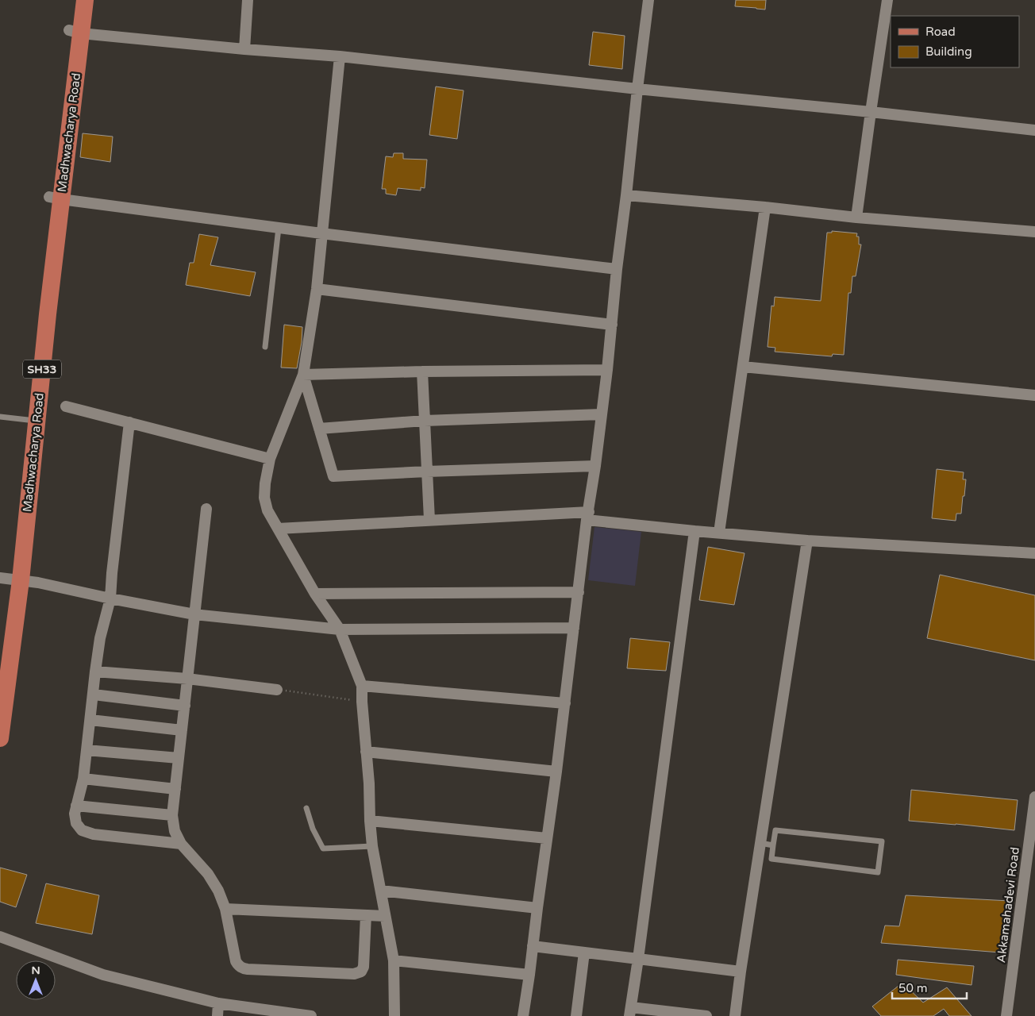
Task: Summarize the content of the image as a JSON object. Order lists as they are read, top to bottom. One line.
{"streets":{"main road":["Madhwacharya Road","SH33"],"street":["Akkamahadevi Road"]},"legend":["Road","Building"],"scale_bar":"50 m","north":"top"}
